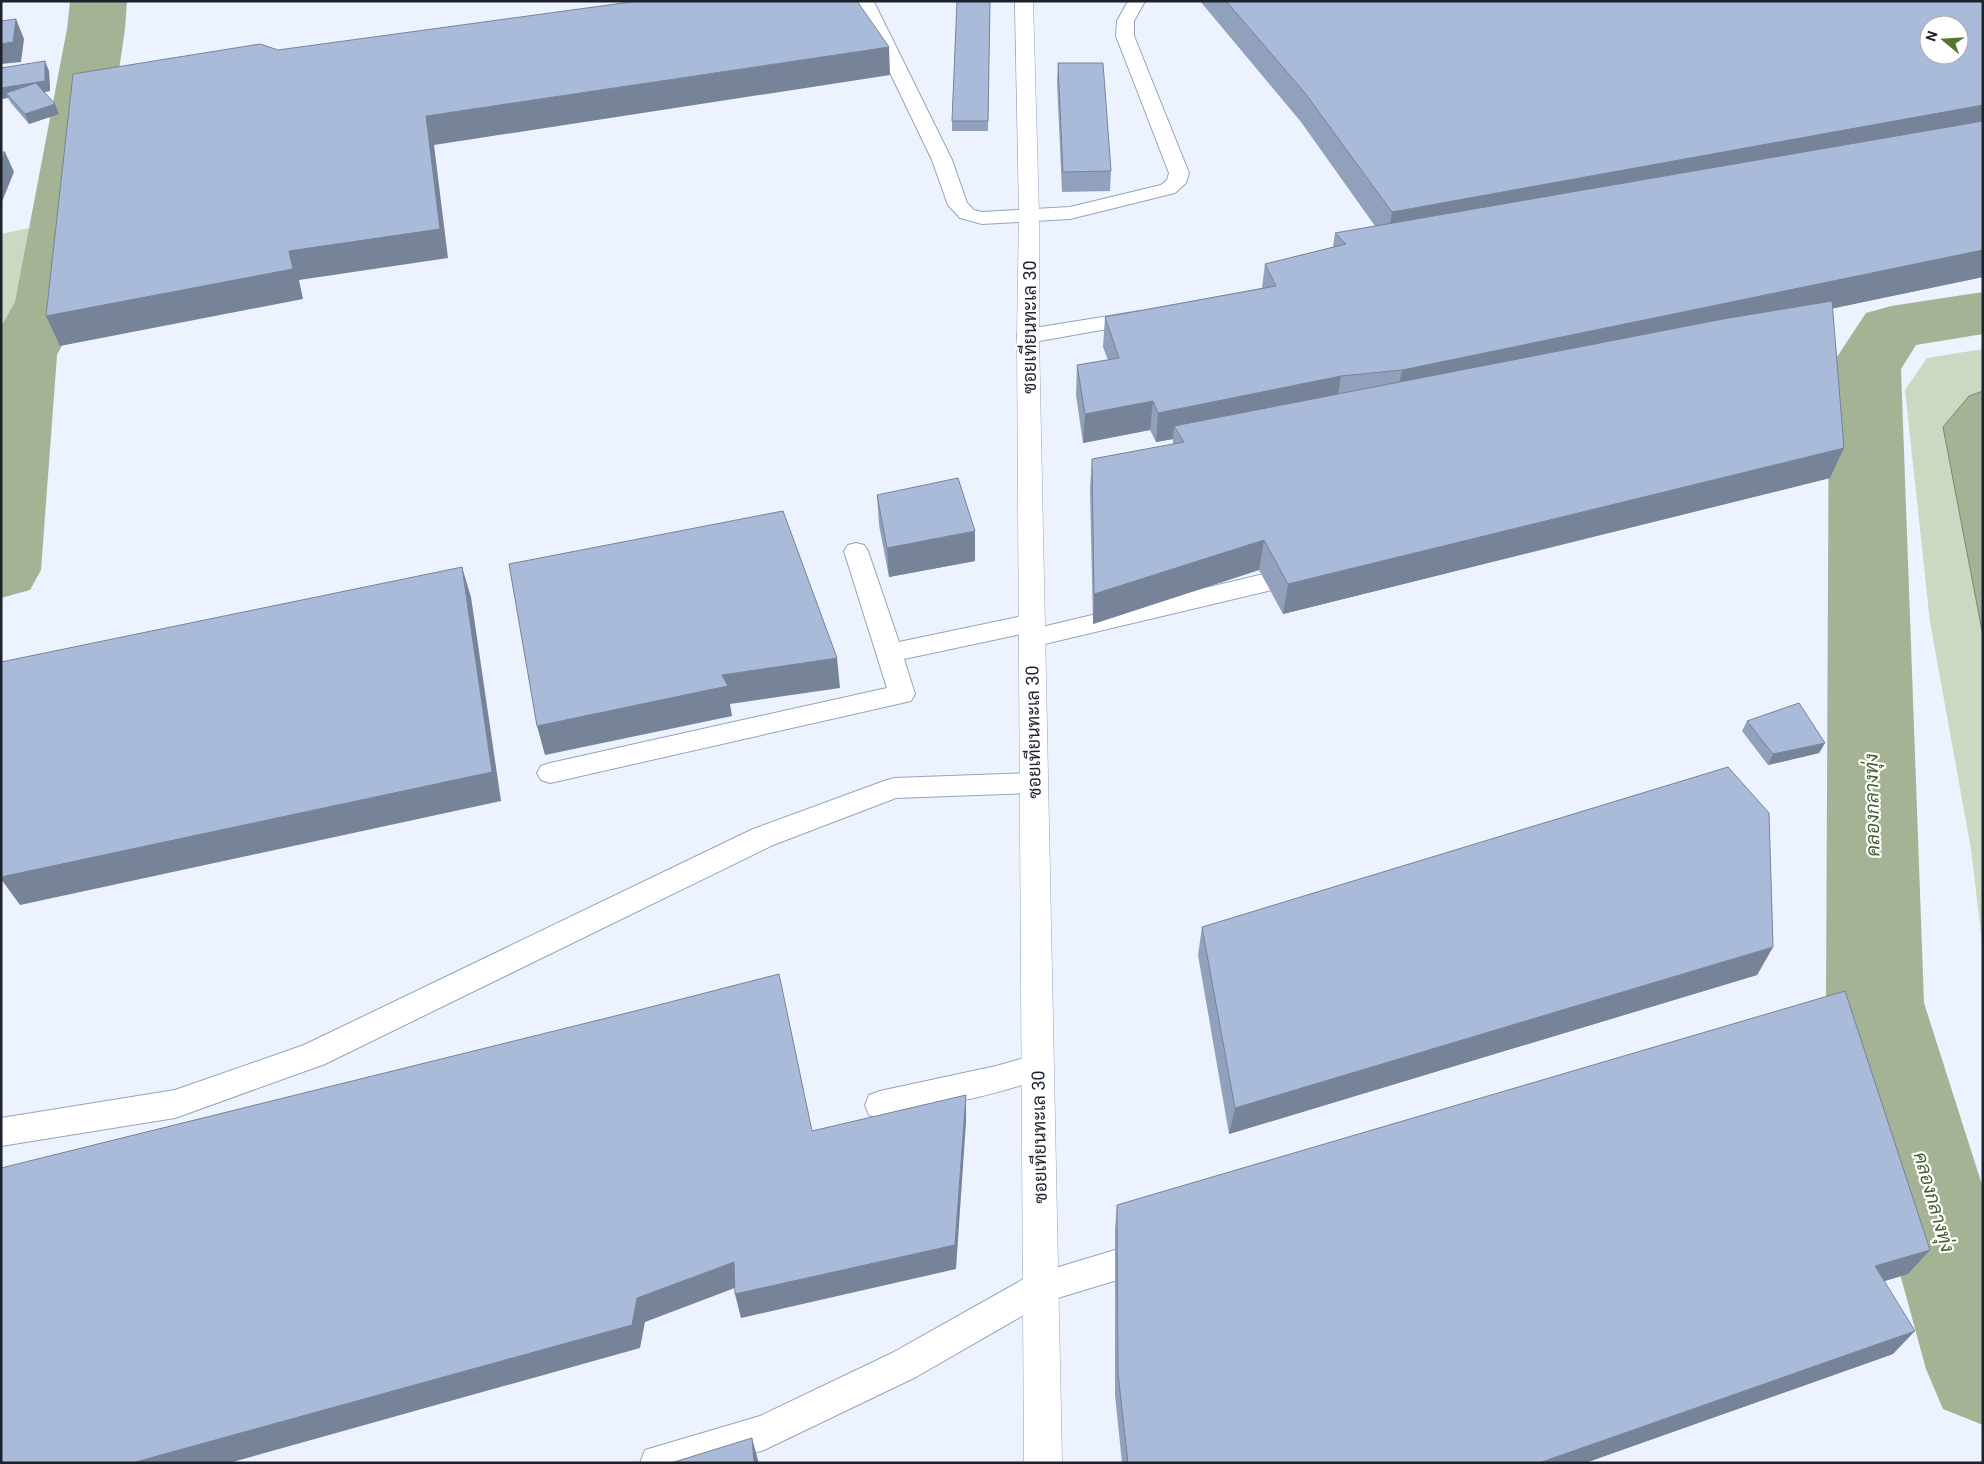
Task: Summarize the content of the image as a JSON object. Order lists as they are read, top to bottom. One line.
{"streets":{"street":["ซอยเทียนทะเล 30"]},"water":["คลองกลางทุ่ง"],"north":"left"}
